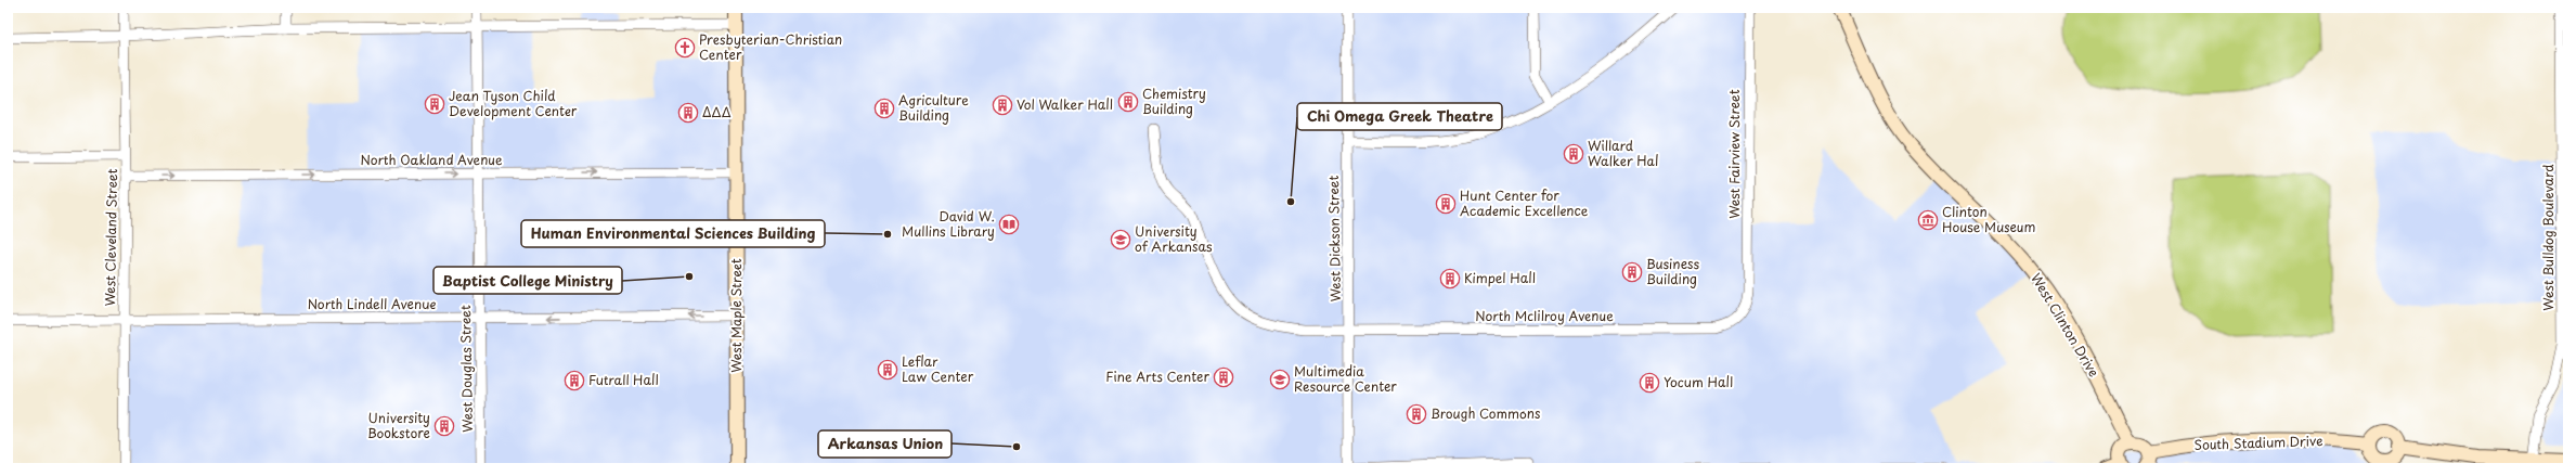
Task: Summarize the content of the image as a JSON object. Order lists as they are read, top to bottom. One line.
{"streets":{"street":["West Fairview Street","North Oakland Avenue","West Cleveland Street","West Bulldog Boulevard","West Dickson Street","North Lindell Avenue","West Maple Street","North McIilroy Avenue","West Clinton Drive","West Douglas Street","South Stadium Drive"]},"crossings":[["West Fairview Street","North McIilroy Avenue"],["North Oakland Avenue","West Cleveland Street"],["North Oakland Avenue","West Maple Street"],["North Oakland Avenue","West Douglas Street"],["West Cleveland Street","North Lindell Avenue"],["West Dickson Street","North McIilroy Avenue"],["North Lindell Avenue","West Maple Street"],["North Lindell Avenue","West Douglas Street"]],"one_way":["North Oakland Avenue","North Lindell Avenue"],"places":{"church":["Presbyterian-Christian Center"],"building":["Chemistry Building","Jean Tyson Child Development Center","Vol Walker Hall","Agriculture Building","ΔΔΔ","Willard Walker Hal","Hunt Center for Academic Excellence","Business Building","Kimpel Hall","Leflar Law Center","Fine Arts Center","Futrall Hall","Yocum Hall","Brough Commons","University Bookstore"],"other":["Chi Omega Greek Theatre","Human Environmental Sciences Building","Baptist College Ministry","Arkansas Union"],"museum":["Clinton House Museum"],"library":["David W. Mullins Library"],"school or university":["University of Arkansas","Multimedia Resource Center"]}}
